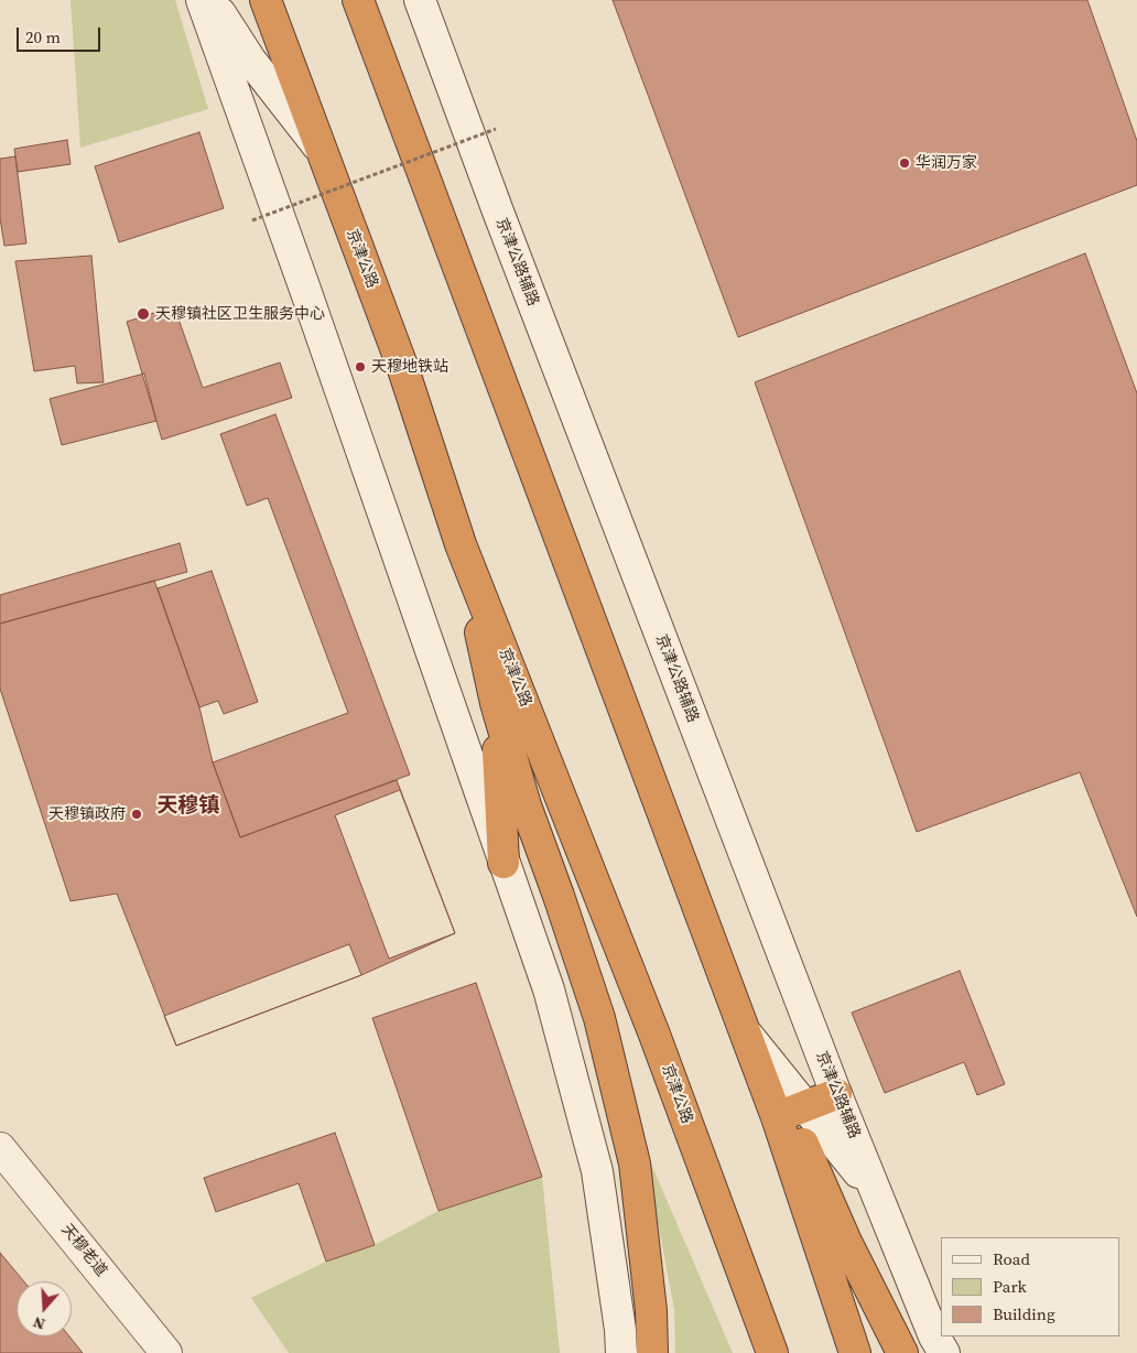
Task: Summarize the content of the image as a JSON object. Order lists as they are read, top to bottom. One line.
{"streets":{"highway":["京津公路"],"street":["京津公路辅路","天穆老道"]},"districts":["天穆镇"],"places":["华润万家","天穆镇社区卫生服务中心","天穆地铁站","天穆镇政府"],"legend":["Road","Park","Building"],"scale_bar":"20 m","north":"bottom"}
